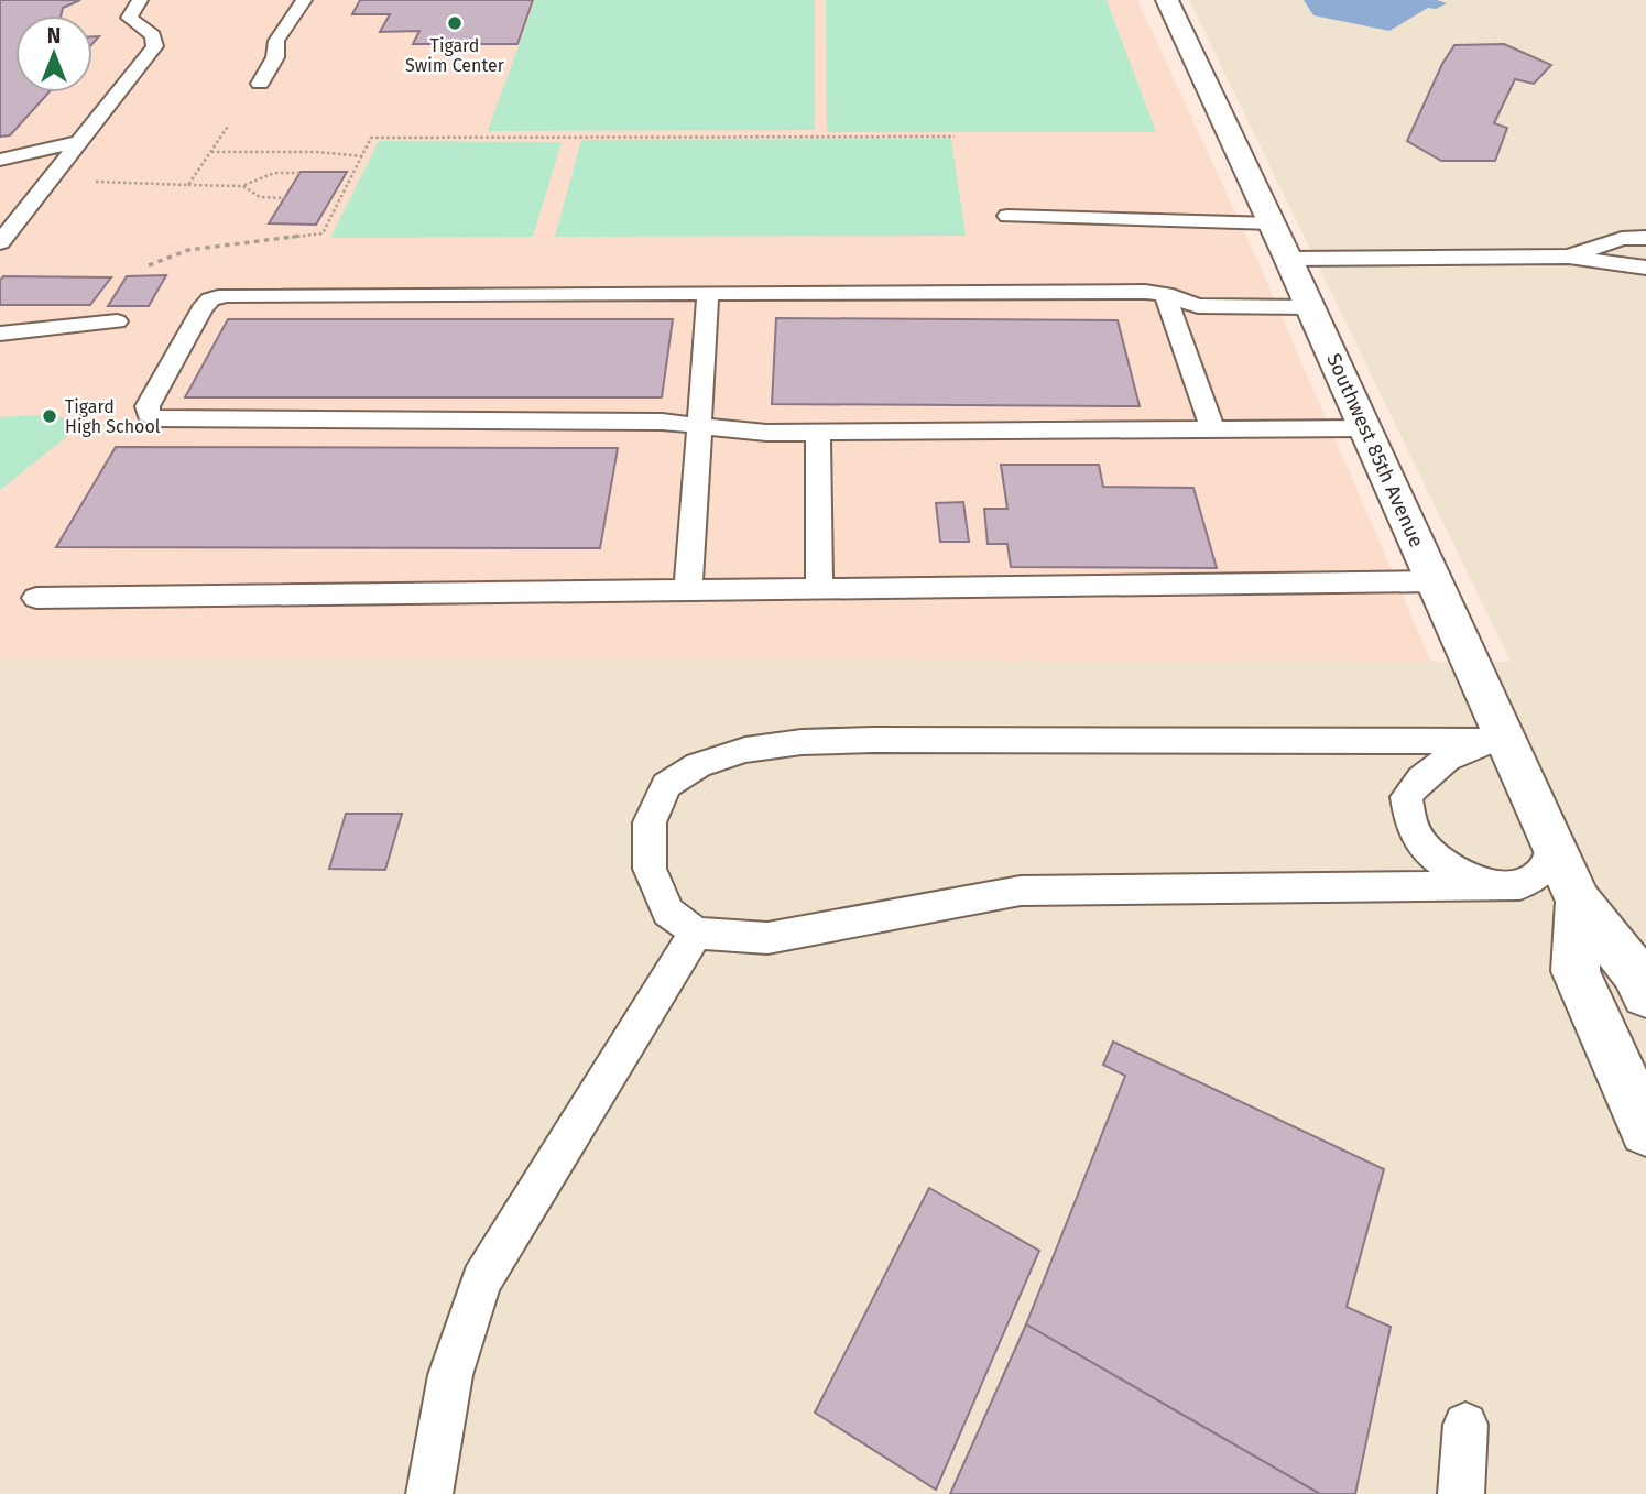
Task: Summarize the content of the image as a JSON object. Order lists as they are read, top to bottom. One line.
{"streets":{"street":["Southwest 85th Avenue"]},"places":["Tigard Swim Center","Tigard High School"],"north":"top"}
